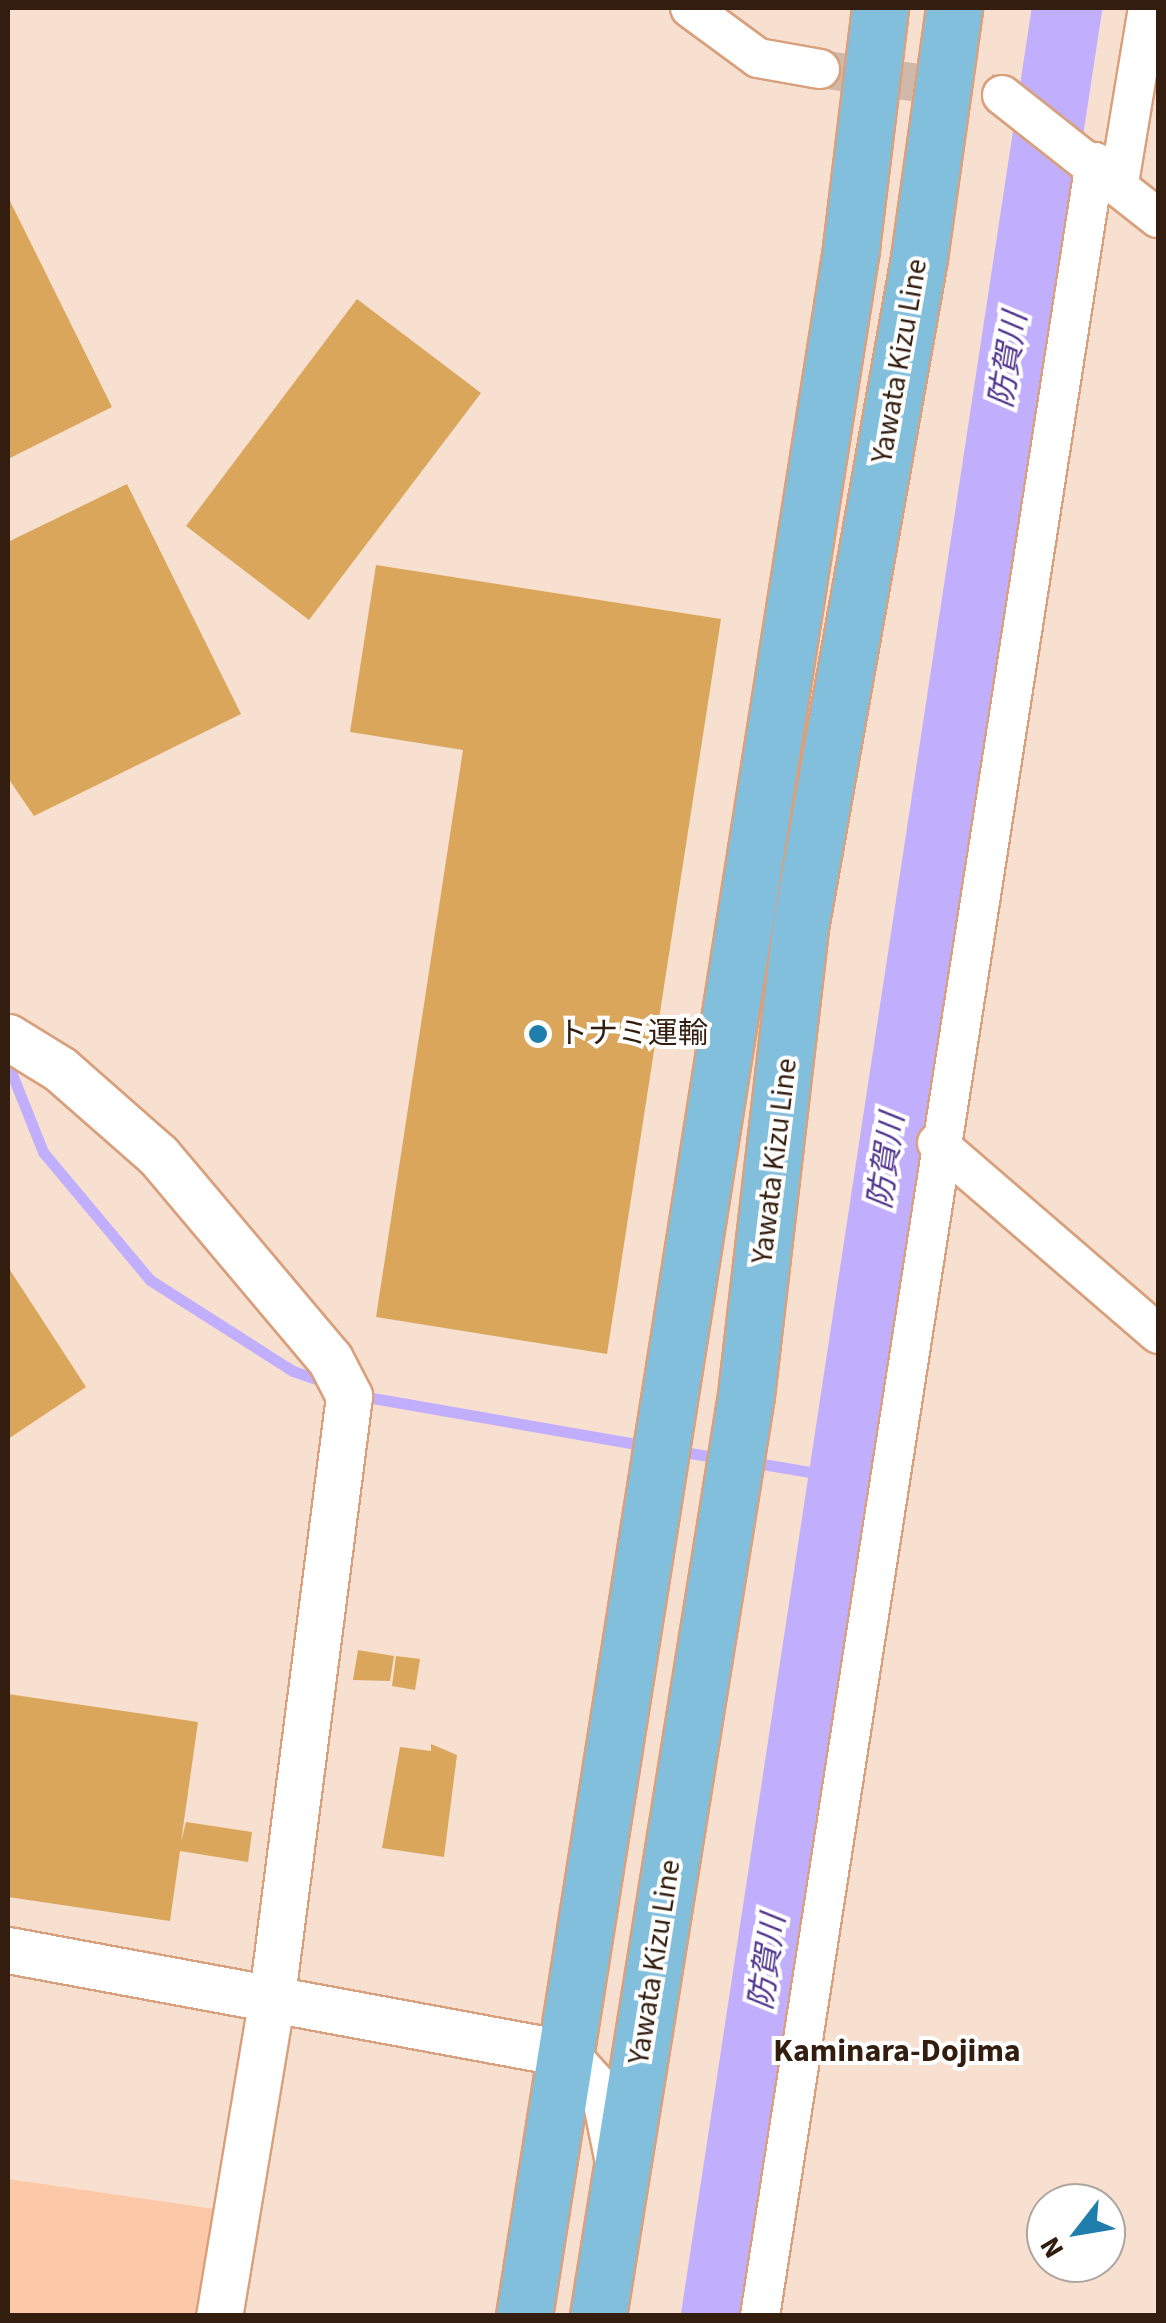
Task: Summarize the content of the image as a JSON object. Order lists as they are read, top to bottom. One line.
{"streets":{"main road":["Yawata Kizu Line"]},"districts":["Kaminara-Dojima"],"water":["防賀川"],"places":["トナミ運輸"],"north":"bottom left"}
